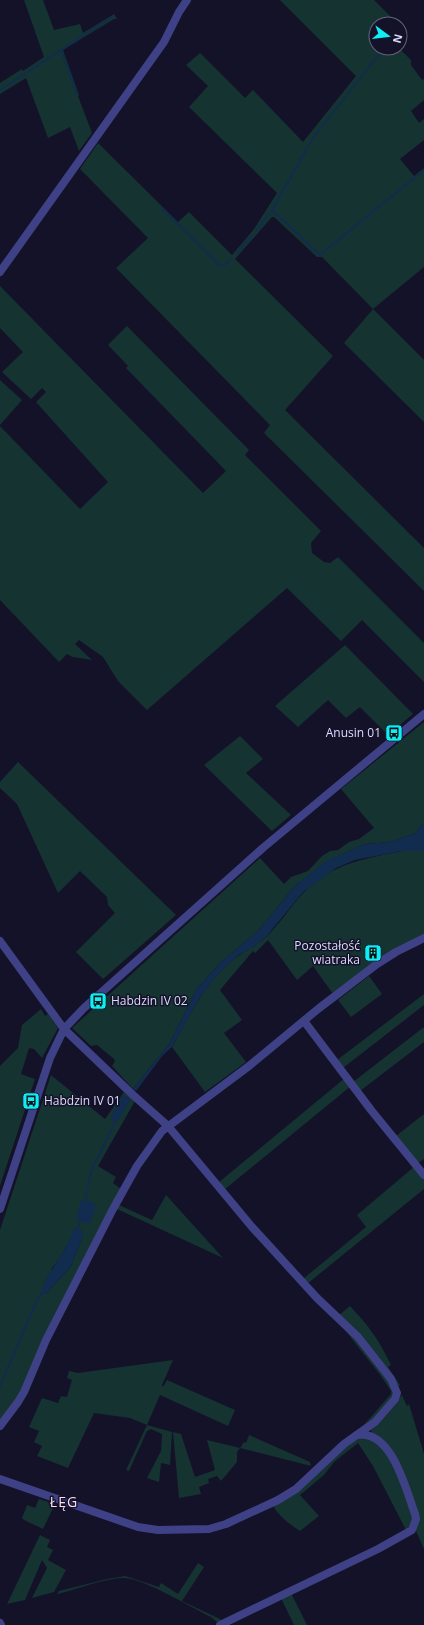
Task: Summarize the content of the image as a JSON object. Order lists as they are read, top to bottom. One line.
{"districts":["ŁĘG"],"places":{"bus stop":["Anusin 01","Habdzin IV 02","Habdzin IV 01"],"building":["Pozostałość wiatraka"]},"north":"right"}
